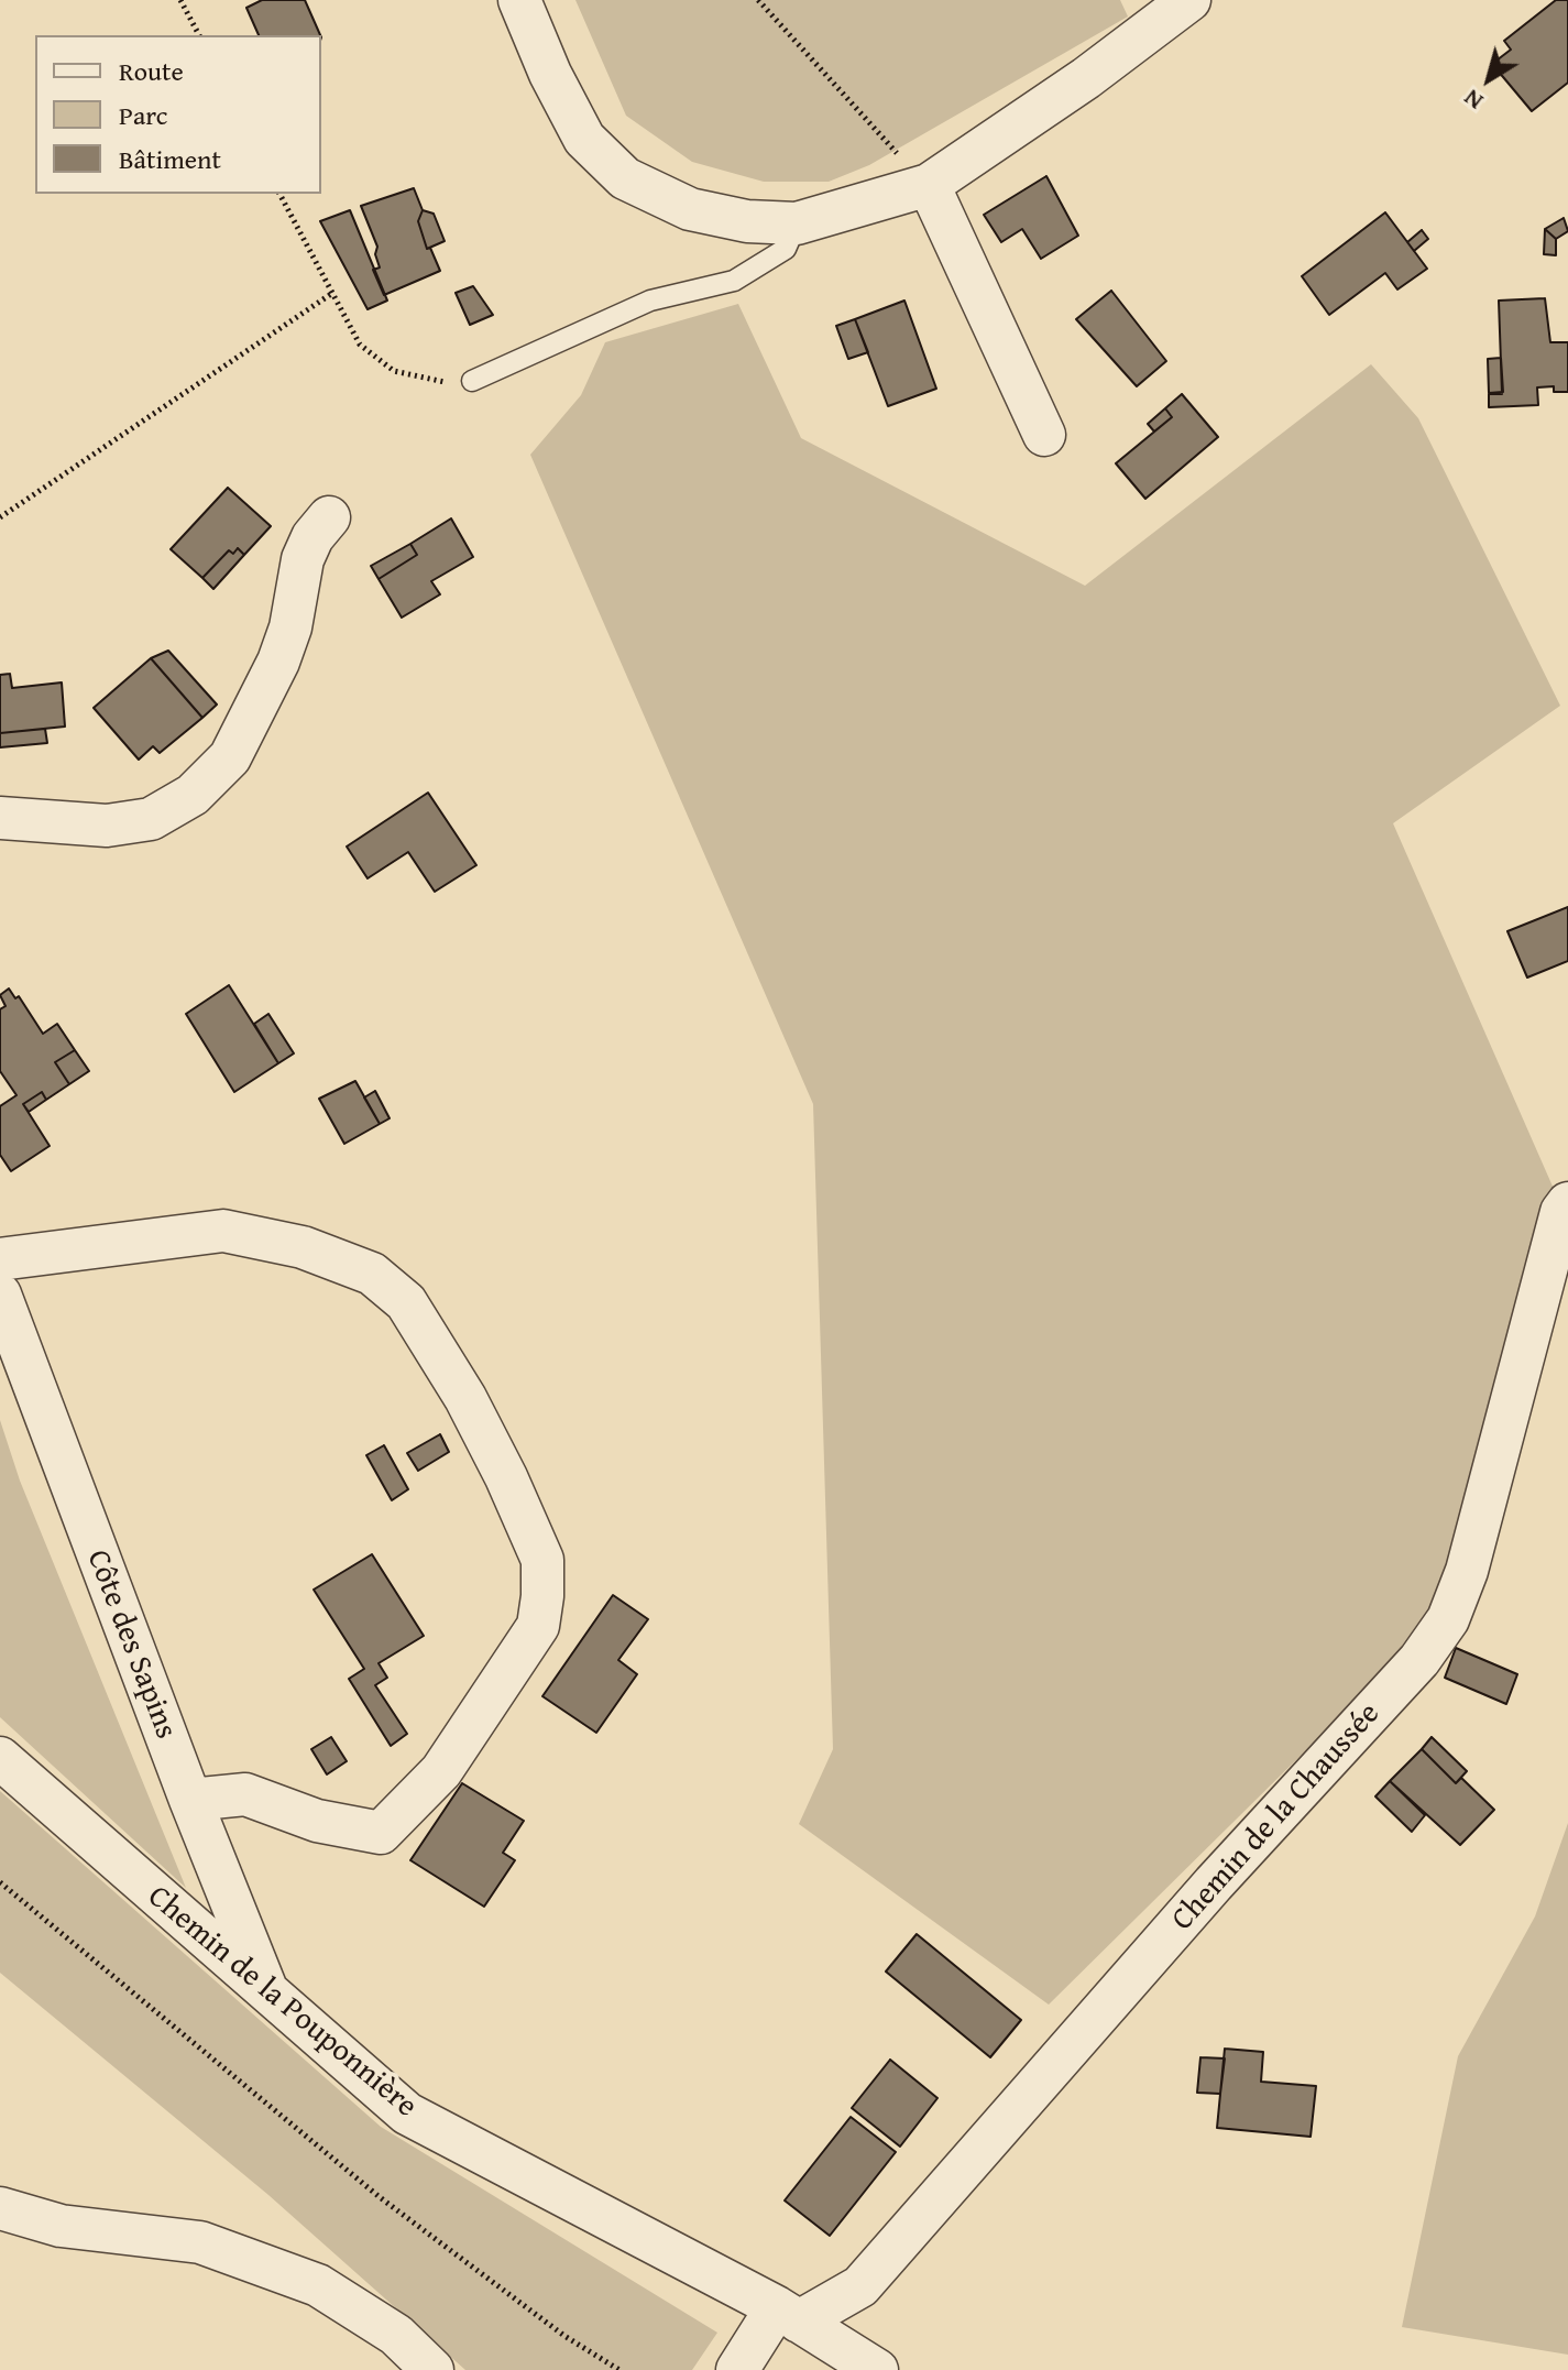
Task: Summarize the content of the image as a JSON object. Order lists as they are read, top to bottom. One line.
{"streets":{"street":["Côte des Sapins","Chemin de la Chaussée","Chemin de la Pouponnière"]},"crossings":[["Côte des Sapins","Chemin de la Pouponnière"],["Chemin de la Chaussée","Chemin de la Pouponnière"]],"legend":["Route","Parc","Bâtiment"],"north":"bottom left"}
